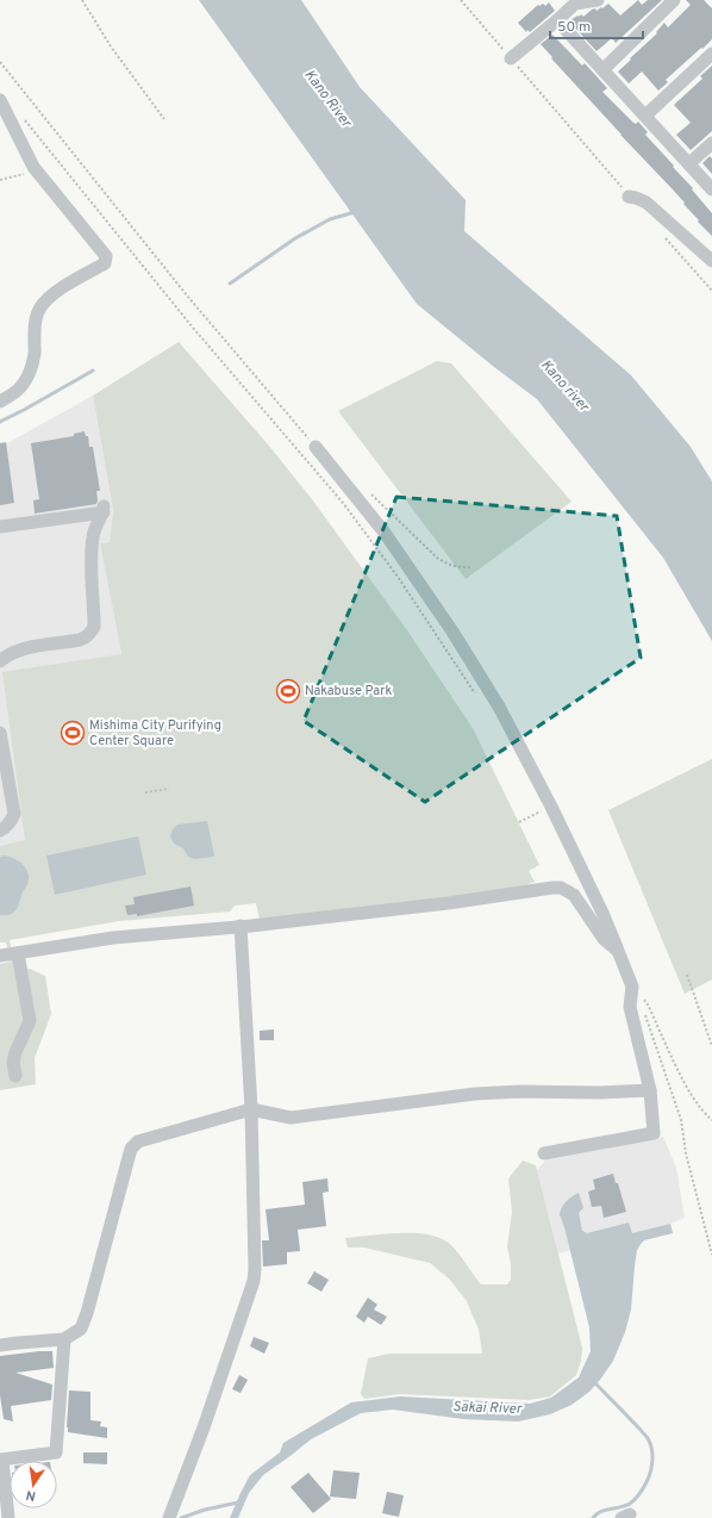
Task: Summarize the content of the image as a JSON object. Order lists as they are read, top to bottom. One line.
{"water":["Kano River","Kano river","Sakai River"],"places":{"sports":["Nakabuse Park","Mishima City Purifying Center Square"]},"scale_bar":"50 m","north":"bottom"}
